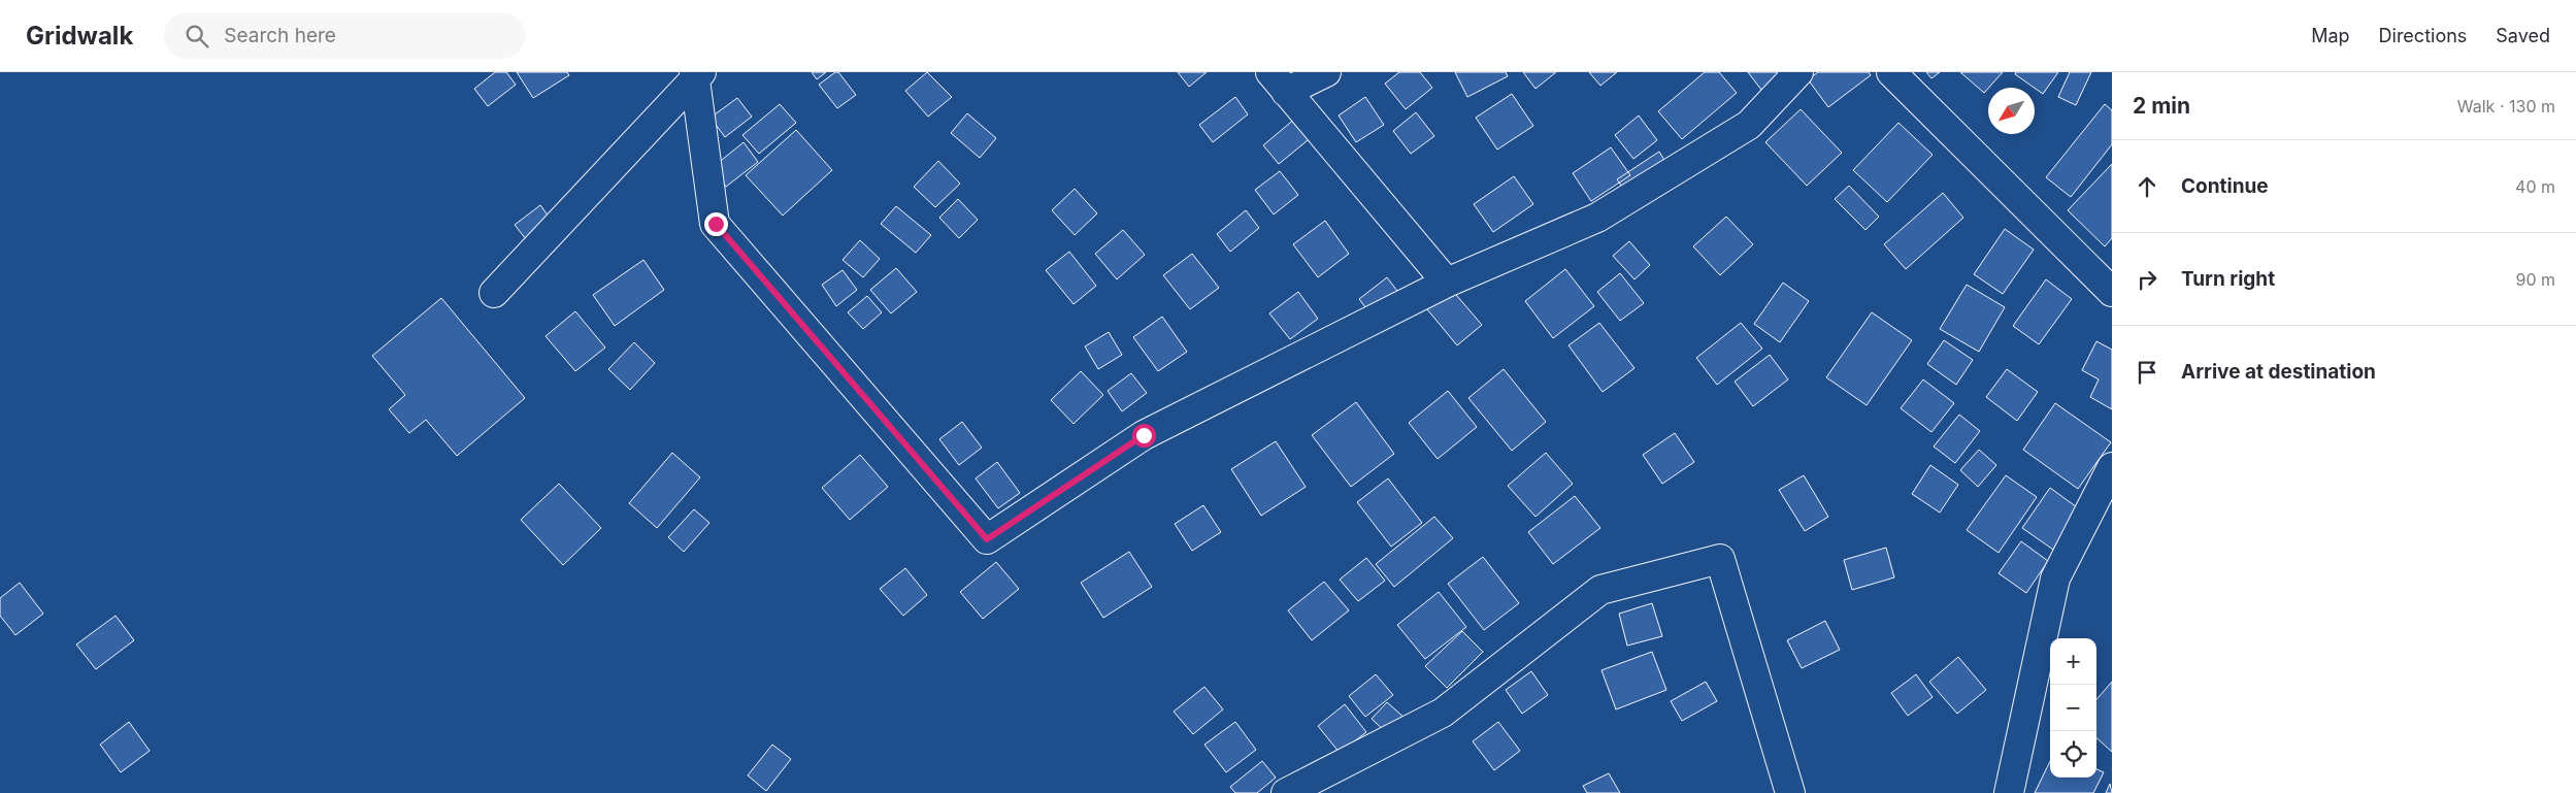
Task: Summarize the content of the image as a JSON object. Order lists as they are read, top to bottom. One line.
{"north":"bottom left","page":{"header":"Gridwalk","search":"Search here","nav":["Map","Directions","Saved"],"heading":["2 min","Walk · 130 m"],"list":[["Continue","40 m"],["Turn right","90 m"],"Arrive at destination"],"map_buttons":["+","−"]}}
